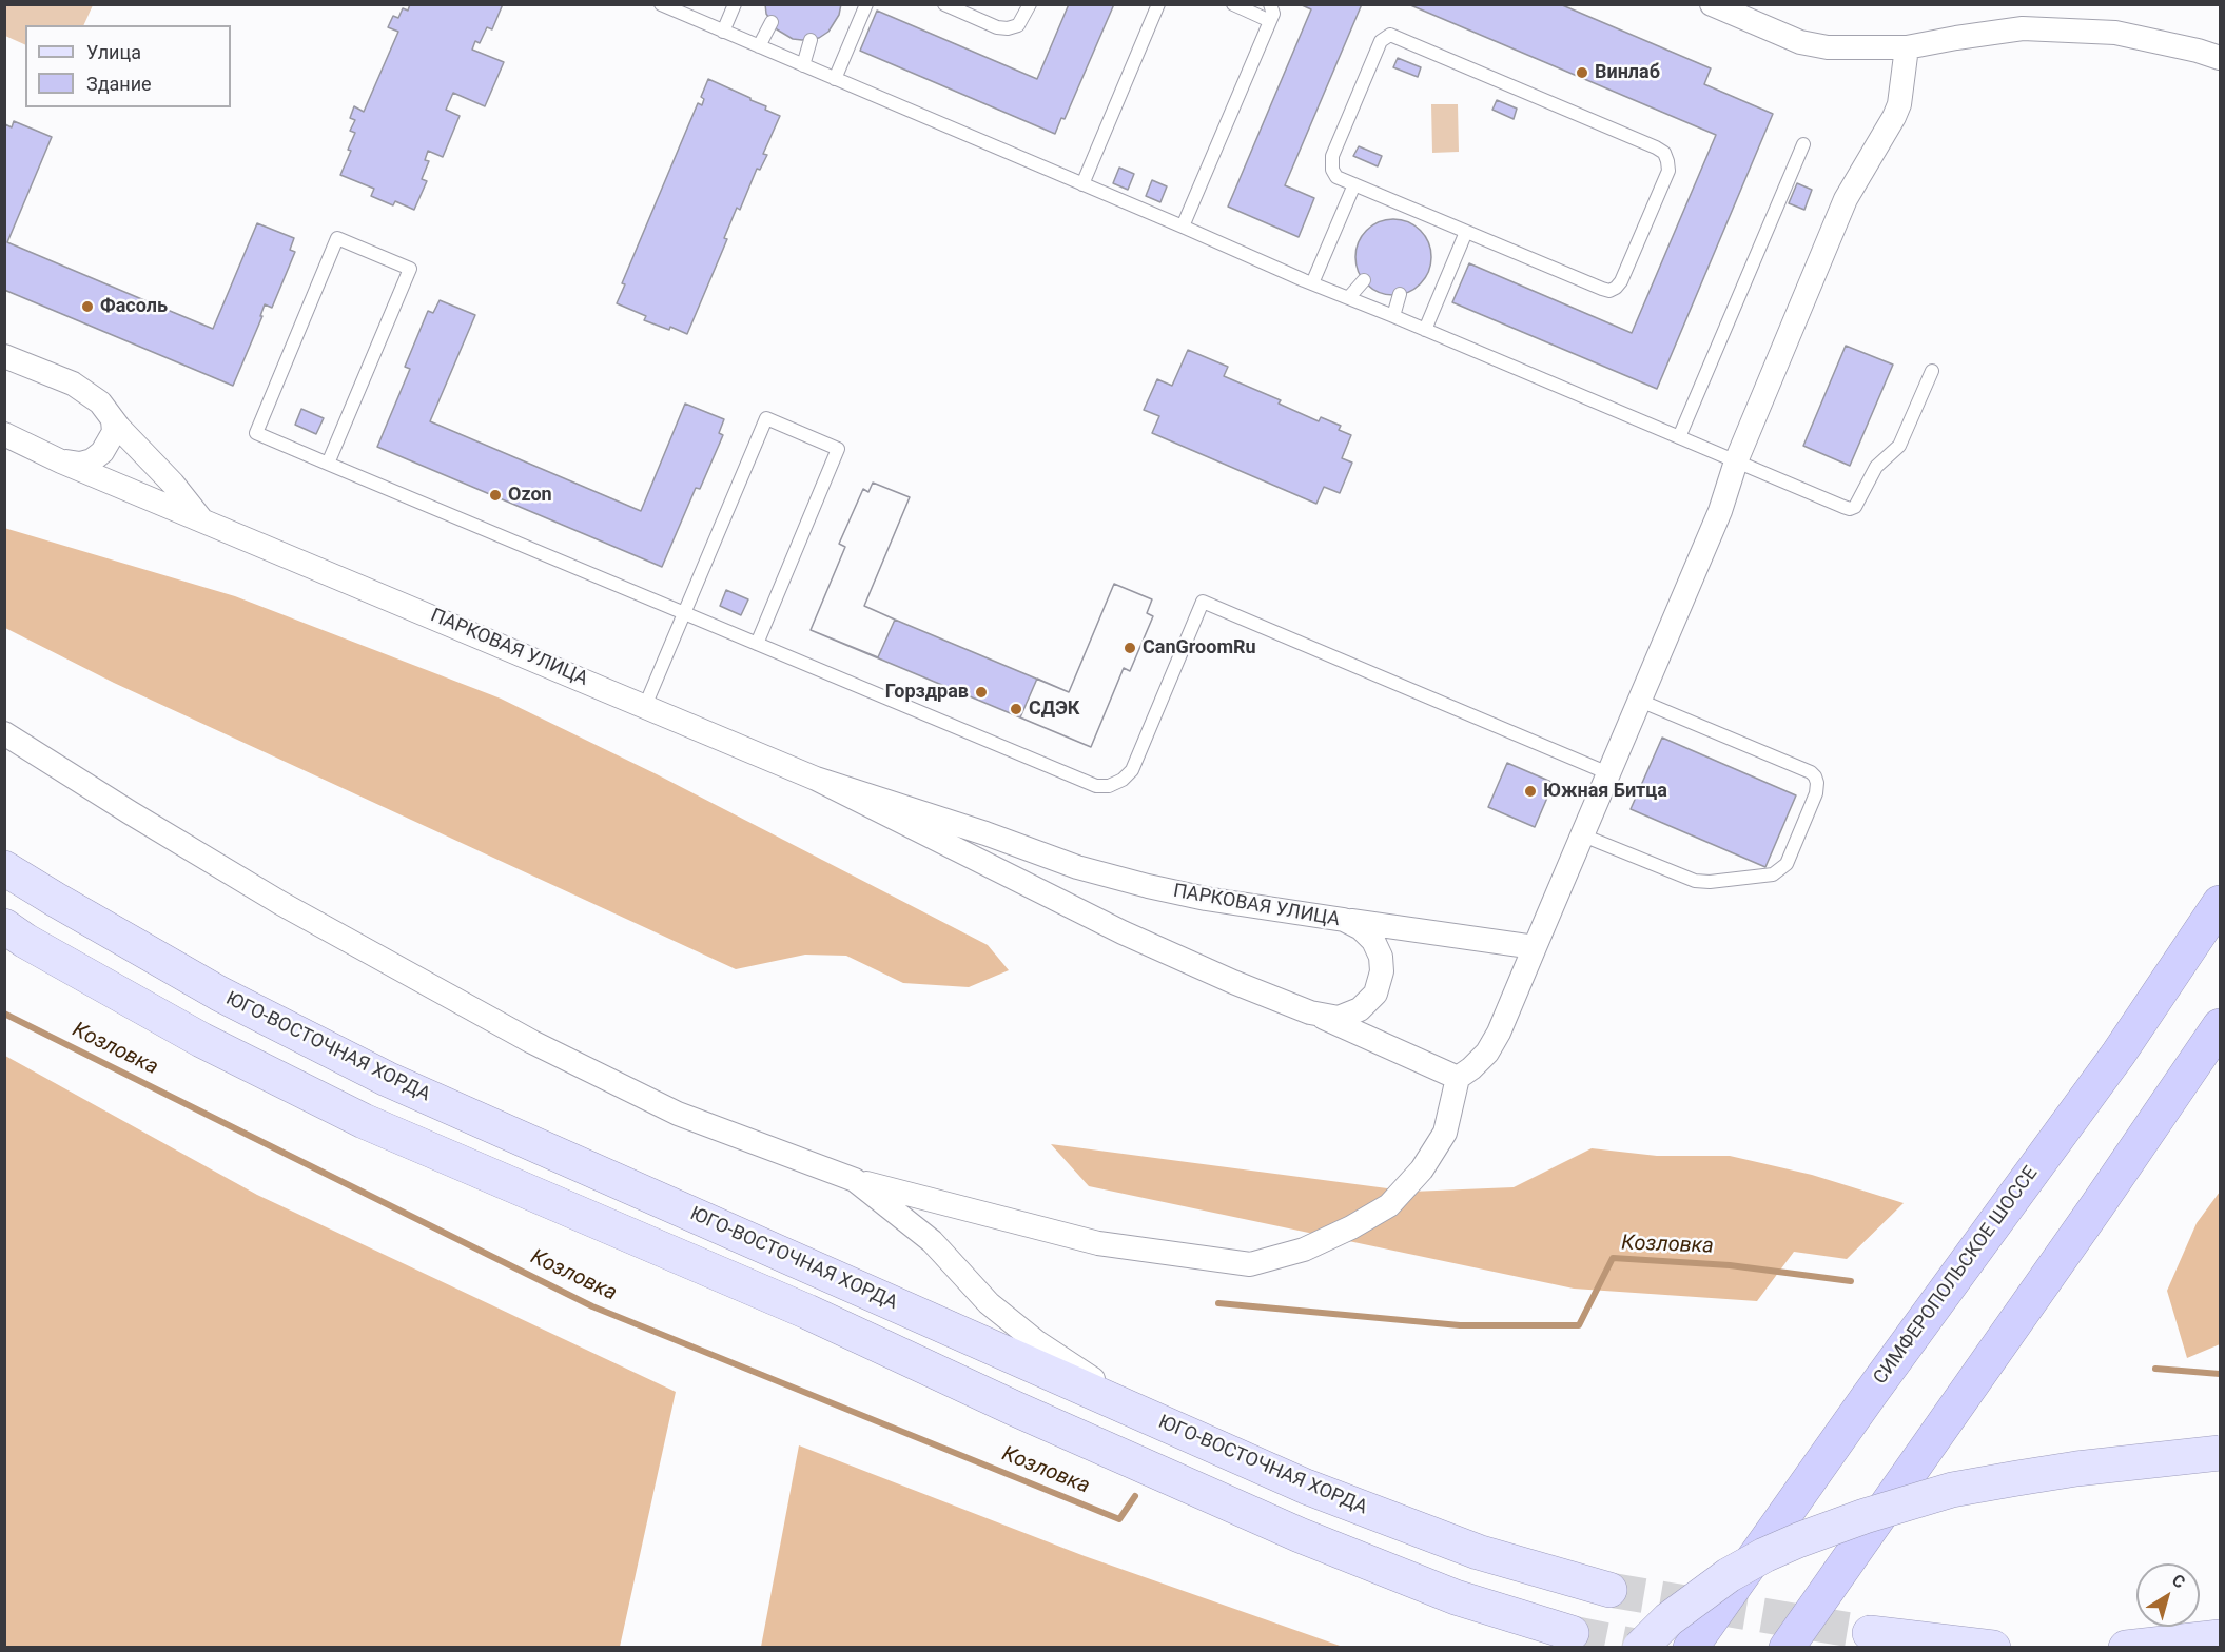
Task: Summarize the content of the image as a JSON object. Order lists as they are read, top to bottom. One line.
{"streets":{"highway":["СИМФЕРОПОЛЬСКОЕ ШОССЕ"],"main road":["ЮГО-ВОСТОЧНАЯ ХОРДА"],"street":["ПАРКОВАЯ УЛИЦА"]},"water":["Козловка"],"places":["Винлаб","Фасоль","Ozon","CanGroomRu","Горздрав","СДЭК","Южная Битца"],"legend":["Улица","Здание"],"north":"top right"}
